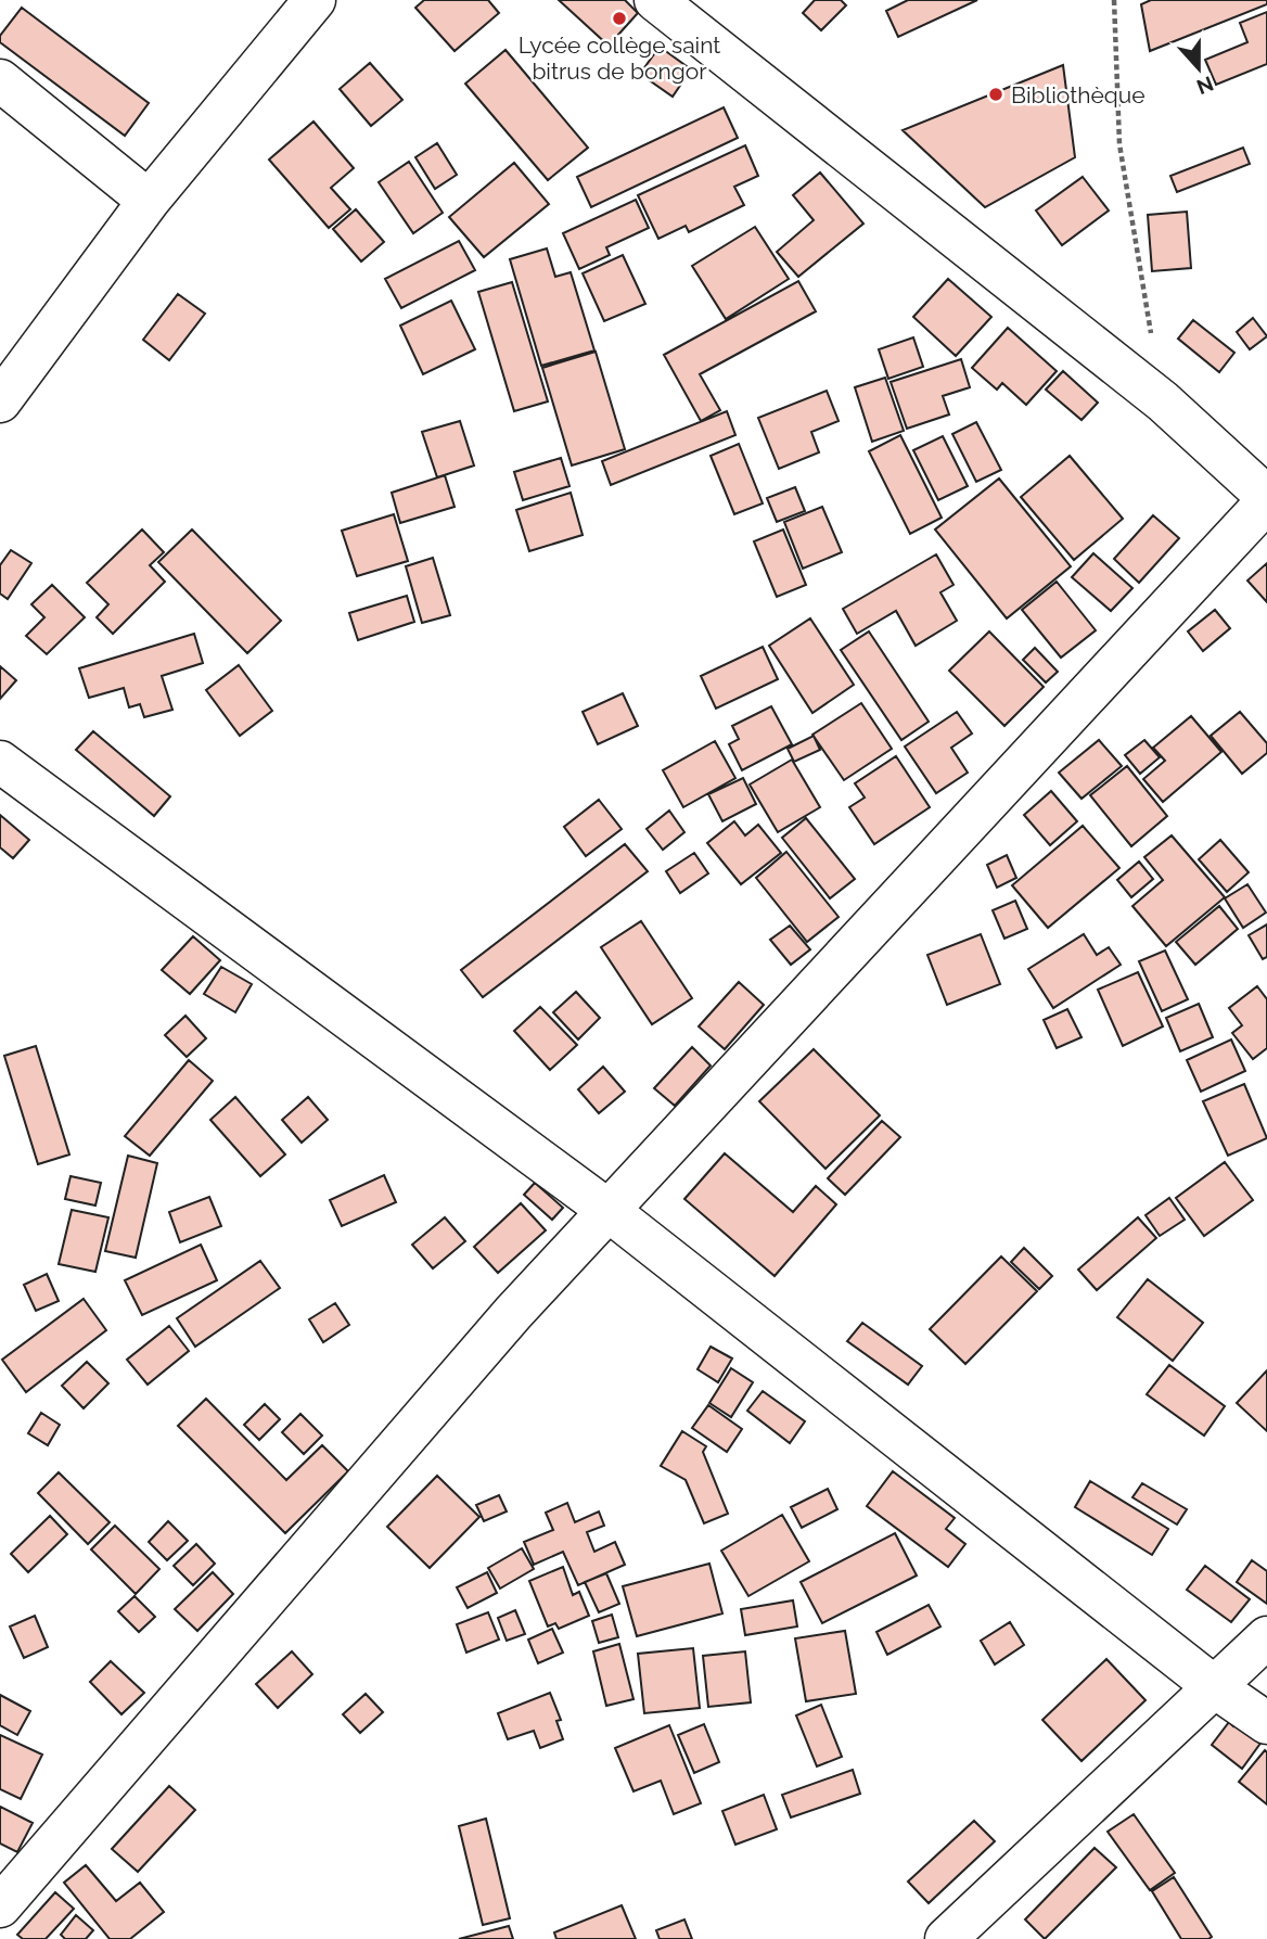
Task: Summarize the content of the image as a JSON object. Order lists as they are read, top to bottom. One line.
{"places":["Lycée collège saint bitrus de bongor","Bibliothèque"],"north":"bottom"}
